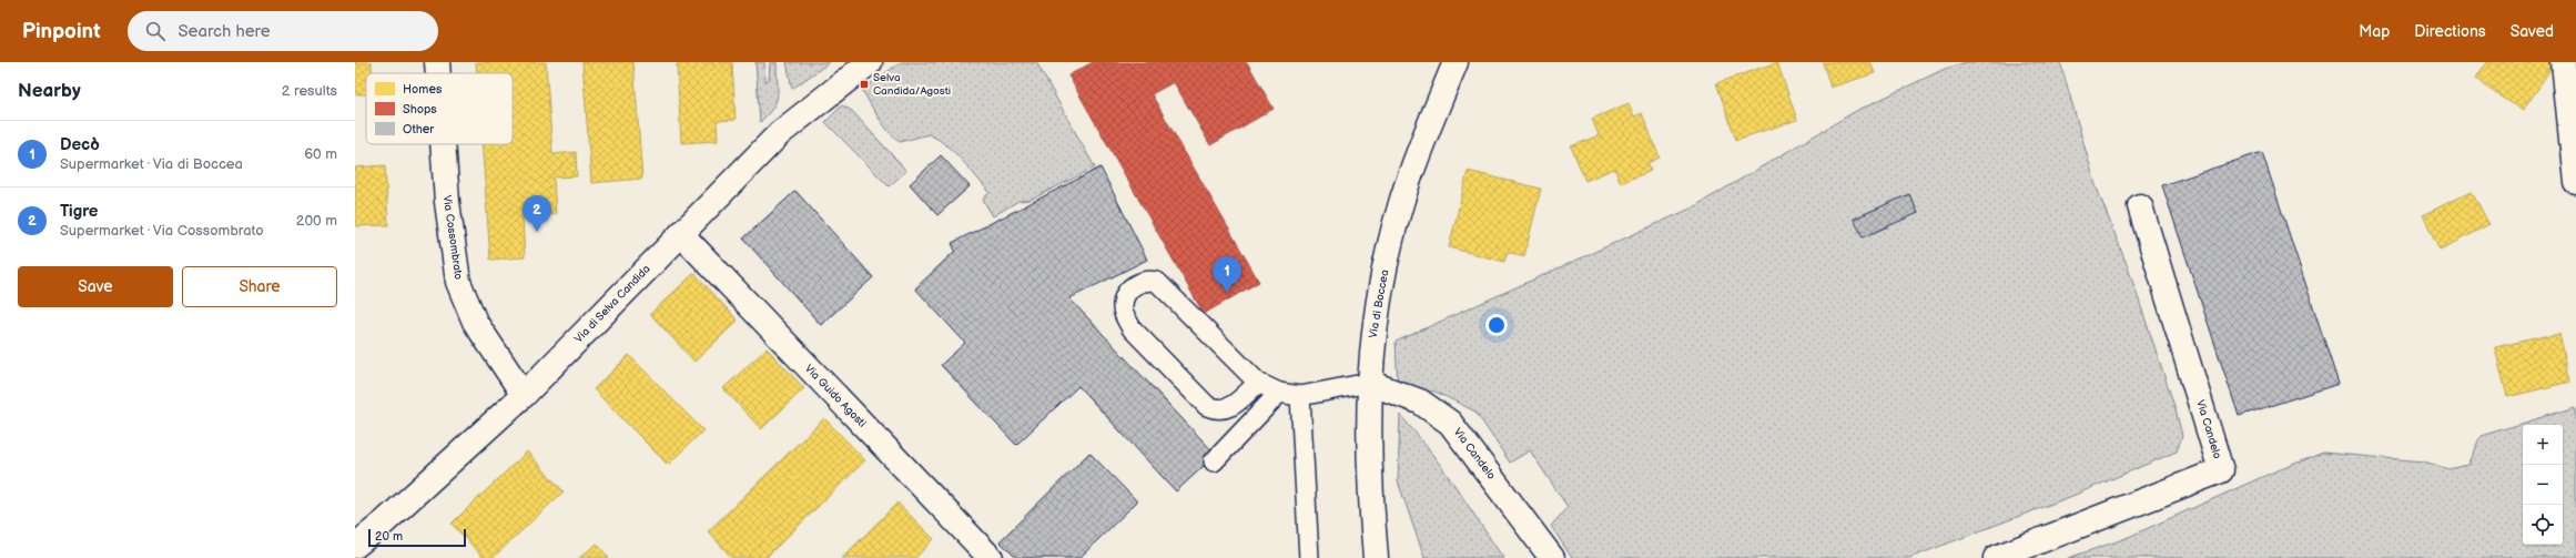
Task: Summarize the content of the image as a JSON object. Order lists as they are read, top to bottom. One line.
{"streets":{"street":["Via Cossombrato","Via di Selva Candida","Via di Boccea","Via Guido Agosti","Via Candelo"]},"crossings":[["Via Cossombrato","Via di Selva Candida"],["Via di Selva Candida","Via Guido Agosti"],["Via di Boccea","Via Candelo"]],"places":{"transit":["Selva Candida/Agosti"]},"legend":["Homes","Shops","Other"],"scale_bar":"20 m","page":{"header":"Pinpoint","search":"Search here","nav":["Map","Directions","Saved"],"heading":["Nearby","2 results"],"list":[{"mark":"1","name":"Decò","note":"Supermarket · Via di Boccea","value":"60 m"},{"mark":"2","name":"Tigre","note":"Supermarket · Via Cossombrato","value":"200 m"}],"pins":["2","1"],"buttons":["Save","Share"],"map_buttons":["+","−"],"scale":"20 m"}}
